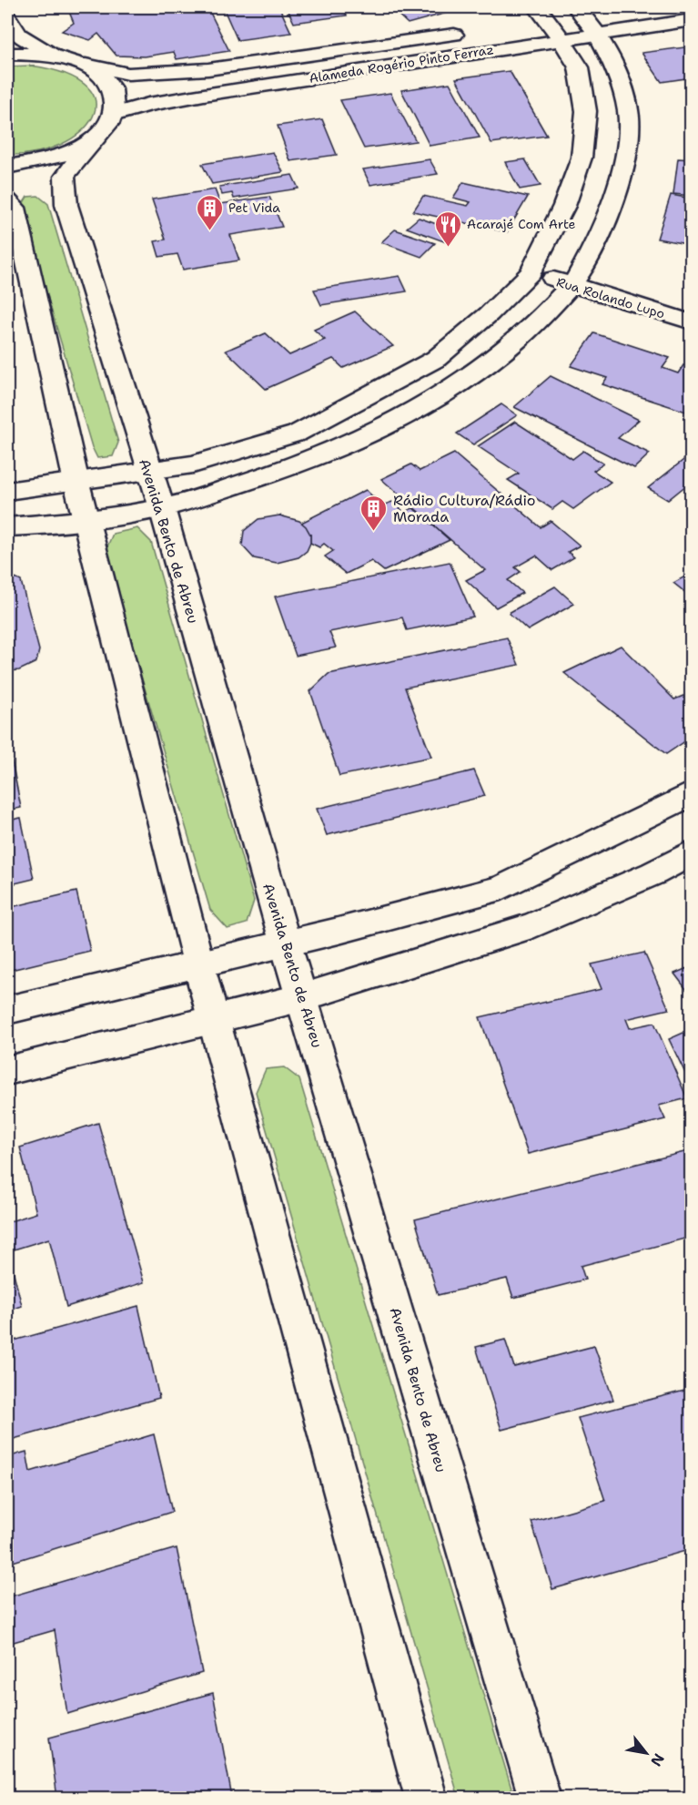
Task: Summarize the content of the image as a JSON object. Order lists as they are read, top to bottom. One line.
{"streets":{"street":["Alameda Rogério Pinto Ferraz","Rua Rolando Lupo","Avenida Bento de Abreu"]},"crossings":[["Alameda Rogério Pinto Ferraz","Avenida Bento de Abreu"]],"places":{"building":["Pet Vida","Rádio Cultura/Rádio Morada"],"restaurant":["Acarajé Com Arte"]},"north":"bottom right"}
